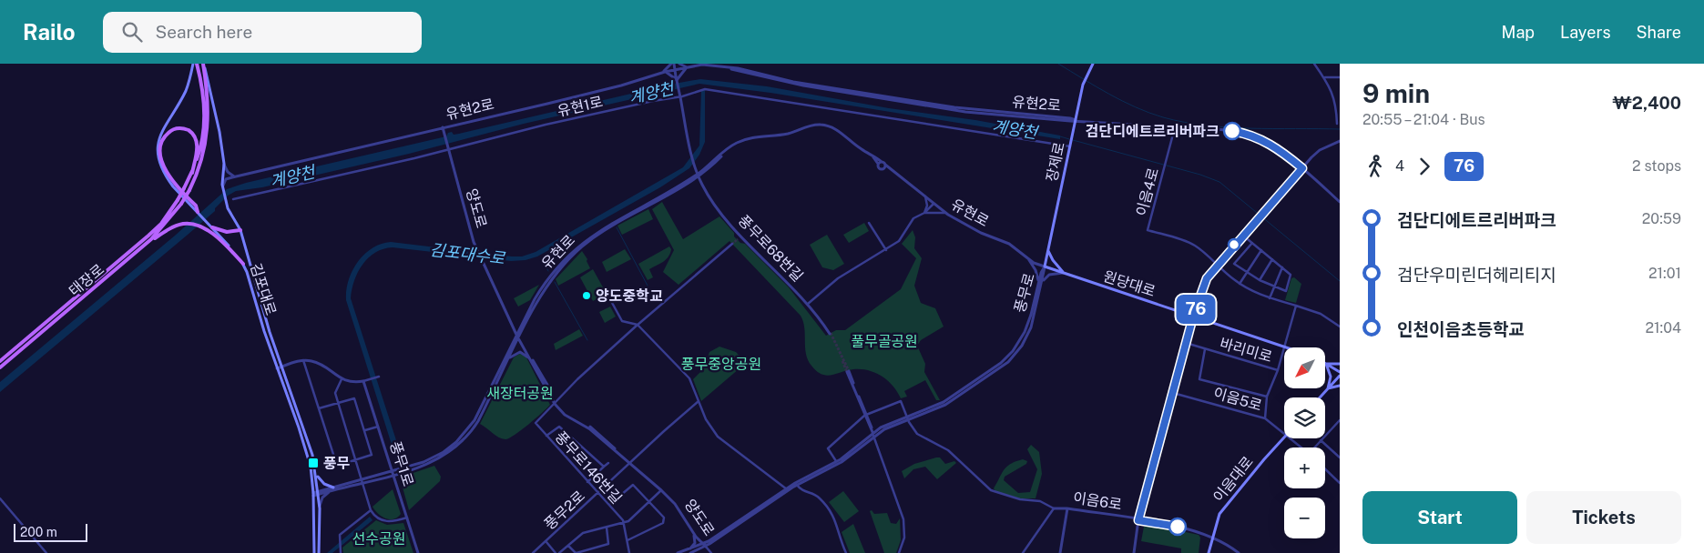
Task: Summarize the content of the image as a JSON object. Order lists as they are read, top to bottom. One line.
{"streets":{"main road":["장제로","태장로","원당대로","김포대로","이음대로"],"street":["유현2로","유현1로","이음4로","양도로","유현로","풍무로68번길","풍무로","바리미로","이음5로","풍무1로","풍무로146번길","이음6로","풍무2로"]},"crossings":[["유현2로","장제로"],["유현2로","이음4로"],["유현2로","양도로"],["유현2로","풍무로68번길"],["유현1로","장제로"],["유현1로","양도로"],["장제로","유현로"],["장제로","원당대로"],["장제로","풍무로"],["양도로","유현로"],["양도로","풍무로"],["양도로","풍무로146번길"],["양도로","풍무2로"],["유현로","풍무로68번길"],["유현로","원당대로"],["유현로","김포대로"],["유현로","풍무로"],["유현로","풍무1로"],["태장로","김포대로"],["원당대로","풍무로"],["바리미로","이음5로"],["풍무로146번길","풍무2로"],["이음대로","이음6로"]],"water":["계양천","김포대수로"],"parks":["풀무골공원","풍무중앙공원","새장터공원","선수공원"],"places":{"other":["검단디에트르리버파크","양도중학교"],"transit":["풍무"]},"lines":["bus line 76"],"scale_bar":"200 m","north":"bottom left","page":{"header":"Railo","search":"Search here","nav":["Map","Layers","Share"],"on_map":"76","heading":["9 min","20:55 – 21:04 · Bus","₩2,400"],"legs":["4","76","2 stops"],"list":[{"name":"검단디에트르리버파크","value":"20:59"},{"name":"검단우미린더헤리티지","value":"21:01"},{"name":"인천이음초등학교","value":"21:04"}],"map_buttons":["+","−"],"buttons":["Start","Tickets"],"scale":"200 m"}}
